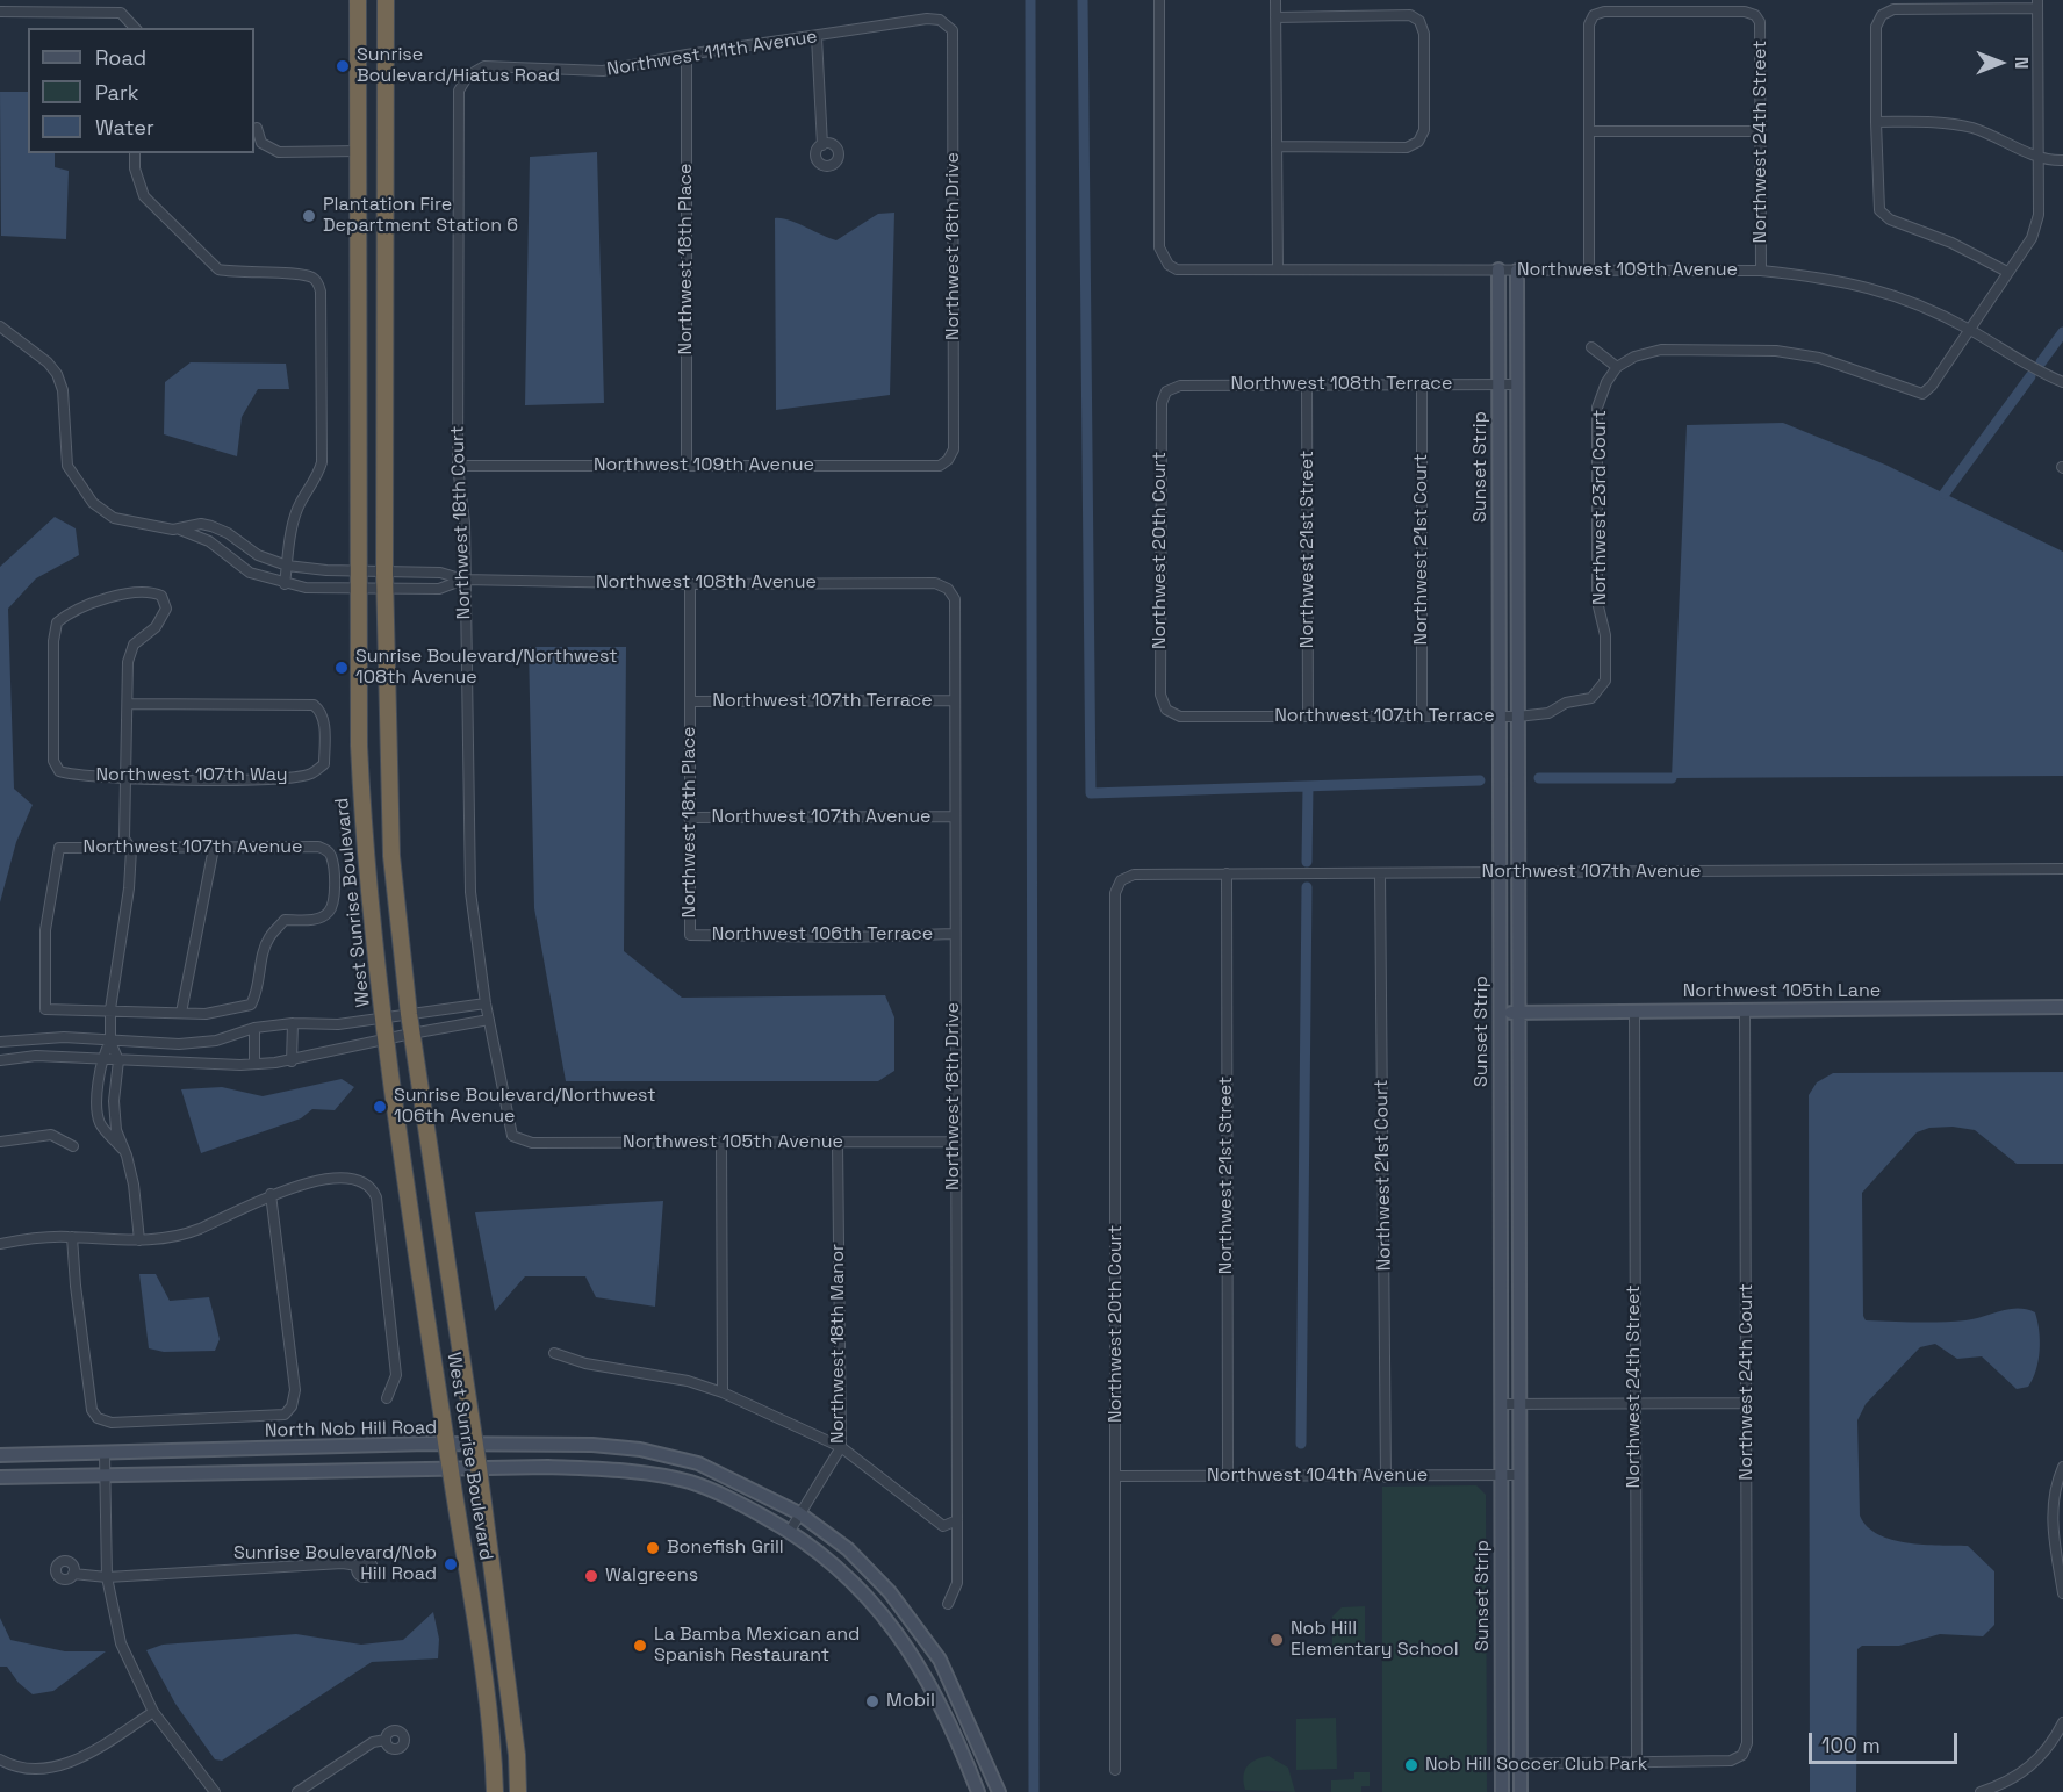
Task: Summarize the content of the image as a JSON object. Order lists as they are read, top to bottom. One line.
{"streets":{"highway":["West Sunrise Boulevard"],"street":["Northwest 111th Avenue","Northwest 24th Street","Northwest 18th Drive","Northwest 18th Place","Northwest 109th Avenue","Northwest 108th Terrace","Sunset Strip","Northwest 23rd Court","Northwest 18th Court","Northwest 21st Street","Northwest 21st Court","Northwest 20th Court","Northwest 108th Avenue","Northwest 107th Terrace","Northwest 107th Way","Northwest 107th Avenue","Northwest 106th Terrace","Northwest 105th Lane","Northwest 105th Avenue","Northwest 18th Manor","Northwest 24th Court","North Nob Hill Road","Northwest 104th Avenue"]},"crossings":[["Northwest 111th Avenue","Northwest 18th Drive"],["Northwest 111th Avenue","Northwest 18th Place"],["Northwest 111th Avenue","Northwest 18th Court"],["Northwest 24th Street","Northwest 109th Avenue"],["Northwest 24th Street","Northwest 105th Lane"],["Northwest 24th Street","Northwest 24th Court"],["Northwest 18th Drive","Northwest 109th Avenue"],["Northwest 18th Drive","Northwest 108th Avenue"],["Northwest 18th Drive","Northwest 107th Terrace"],["Northwest 18th Drive","Northwest 107th Avenue"],["Northwest 18th Drive","Northwest 106th Terrace"],["Northwest 18th Drive","Northwest 105th Avenue"],["Northwest 18th Place","Northwest 109th Avenue"],["Northwest 18th Place","Northwest 108th Avenue"],["Northwest 18th Place","Northwest 107th Terrace"],["Northwest 18th Place","Northwest 107th Avenue"],["Northwest 18th Place","Northwest 106th Terrace"],["Northwest 109th Avenue","Sunset Strip"],["Northwest 109th Avenue","Northwest 18th Court"],["Northwest 108th Terrace","Sunset Strip"],["Northwest 108th Terrace","Northwest 21st Street"],["Northwest 108th Terrace","Northwest 21st Court"],["Northwest 108th Terrace","Northwest 20th Court"],["Sunset Strip","Northwest 107th Terrace"],["Sunset Strip","Northwest 107th Avenue"],["Sunset Strip","Northwest 105th Lane"],["Sunset Strip","Northwest 104th Avenue"],["Northwest 23rd Court","Northwest 107th Terrace"],["Northwest 18th Court","Northwest 108th Avenue"],["Northwest 18th Court","Northwest 105th Avenue"],["Northwest 21st Street","Northwest 107th Terrace"],["Northwest 21st Street","Northwest 107th Avenue"],["Northwest 21st Street","Northwest 104th Avenue"],["Northwest 21st Court","Northwest 107th Terrace"],["Northwest 21st Court","Northwest 107th Avenue"],["Northwest 21st Court","Northwest 104th Avenue"],["Northwest 20th Court","Northwest 107th Terrace"],["Northwest 20th Court","Northwest 107th Avenue"],["Northwest 20th Court","Northwest 104th Avenue"],["Northwest 108th Avenue","West Sunrise Boulevard"],["West Sunrise Boulevard","North Nob Hill Road"],["Northwest 105th Lane","Northwest 24th Court"],["Northwest 105th Avenue","Northwest 18th Manor"],["Northwest 18th Manor","North Nob Hill Road"]],"places":["Sunrise Boulevard/Hiatus Road","Plantation Fire Department Station 6","Sunrise Boulevard/Northwest 108th Avenue","Sunrise Boulevard/Northwest 106th Avenue","Bonefish Grill","Sunrise Boulevard/Nob Hill Road","Walgreens","Nob Hill Elementary School","La Bamba Mexican and Spanish Restaurant","Mobil","Nob Hill Soccer Club Park"],"legend":["Road","Park","Water"],"scale_bar":"100 m","north":"right"}
